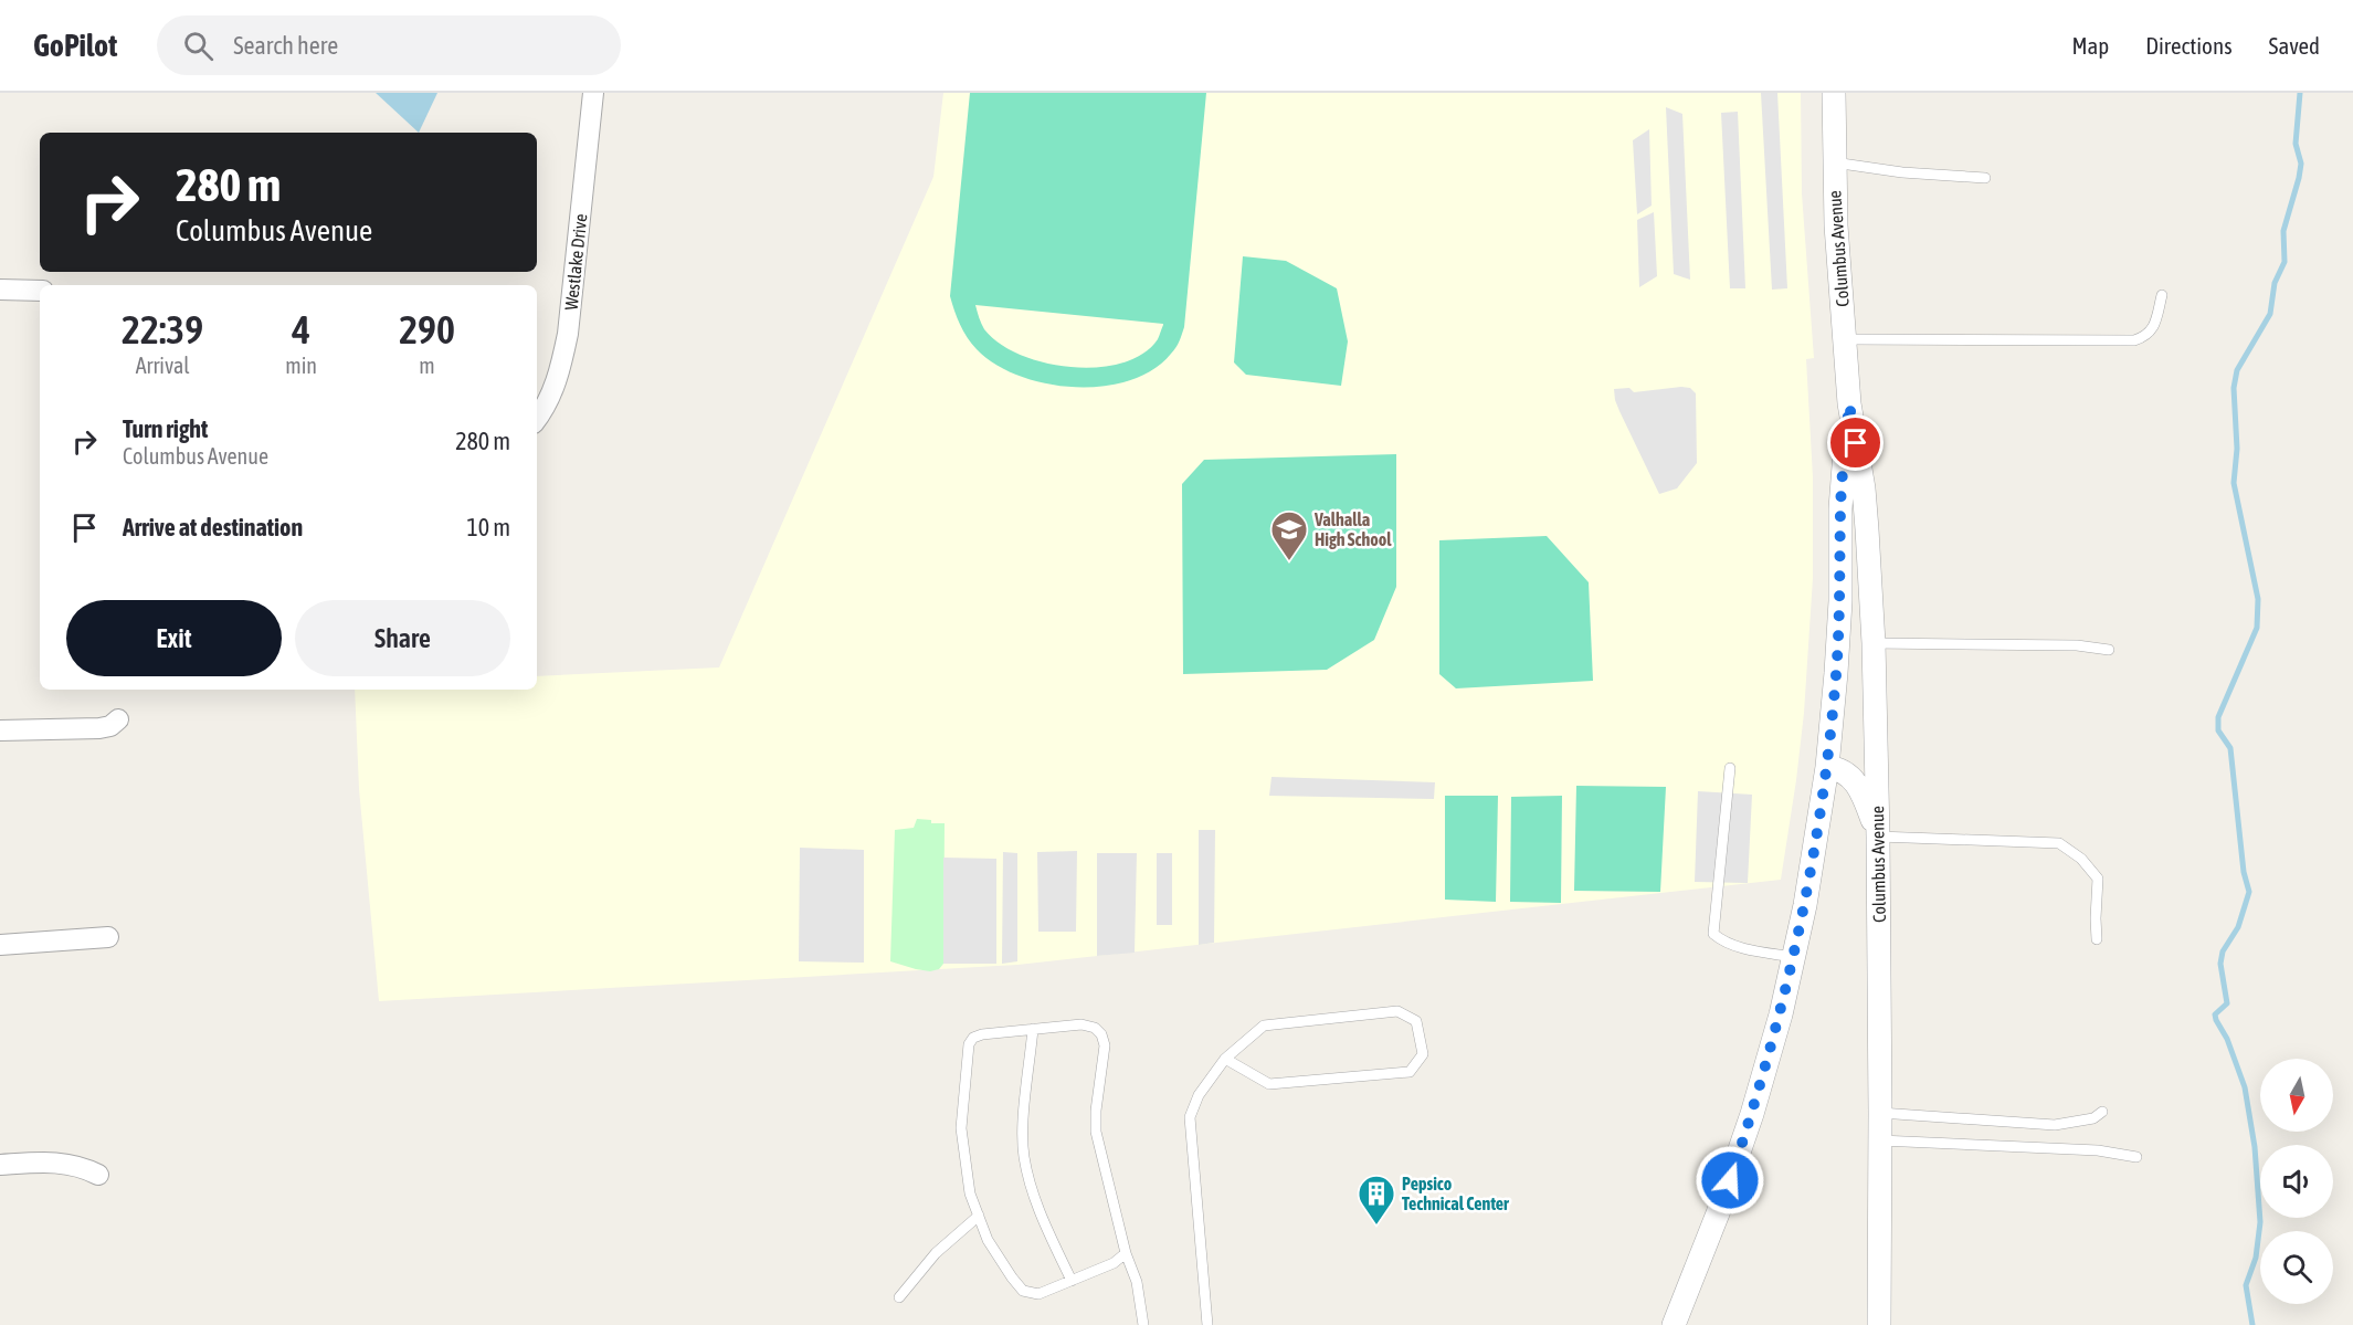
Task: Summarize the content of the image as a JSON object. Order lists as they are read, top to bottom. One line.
{"streets":{"street":["Columbus Avenue","Westlake Drive"]},"places":{"school or university":["Valhalla High School"],"building":["Pepsico Technical Center"]},"north":"bottom","page":{"header":"GoPilot","search":"Search here","nav":["Map","Directions","Saved"],"turn":["280 m","Columbus Avenue"],"eta":["22:39","Arrival","4","min","290","m"],"list":[{"name":"Turn right","note":"Columbus Avenue","value":"280 m"},{"name":"Arrive at destination","value":"10 m"}],"buttons":["Exit","Share"]}}
